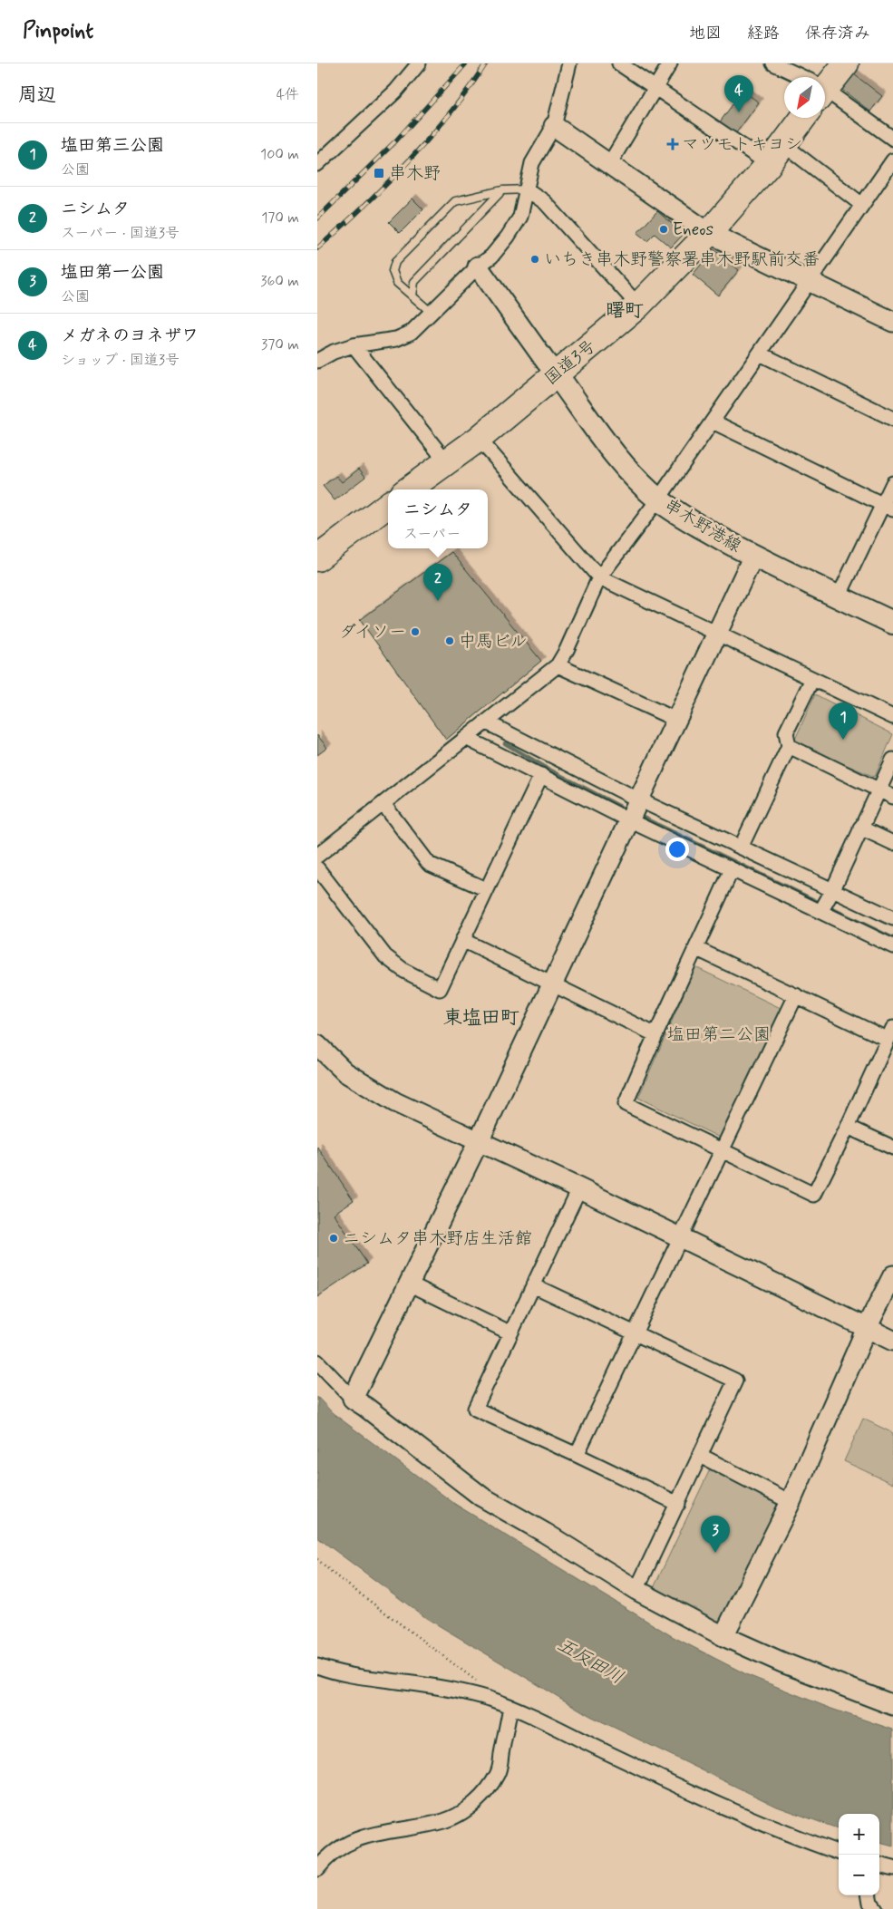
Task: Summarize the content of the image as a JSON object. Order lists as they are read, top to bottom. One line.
{"streets":{"highway":["国道3号"],"main road":["串木野港線"]},"crossings":[["国道3号","串木野港線"]],"districts":["曙町","東塩田町"],"water":["五反田川"],"parks":["塩田第二公園"],"places":{"health":["マツモトキヨシ"],"transit":["串木野"],"other":["Eneos","いちき串木野警察署串木野駅前交番","ダイソー","中馬ビル","ニシムタ串木野店生活館"]},"north":"bottom left","page":{"header":"Pinpoint","nav":["地図","経路","保存済み"],"heading":["周辺","4件"],"pins":["4","2","1","3"],"list":[{"mark":"1","name":"塩田第三公園","note":"公園","value":"100 m"},{"mark":"2","name":"ニシムタ","note":"スーパー · 国道3号","value":"170 m"},{"mark":"3","name":"塩田第一公園","note":"公園","value":"360 m"},{"mark":"4","name":"メガネのヨネザワ","note":"ショップ · 国道3号","value":"370 m"}],"popup":["ニシムタ","スーパー"],"map_buttons":["+","−"]}}
